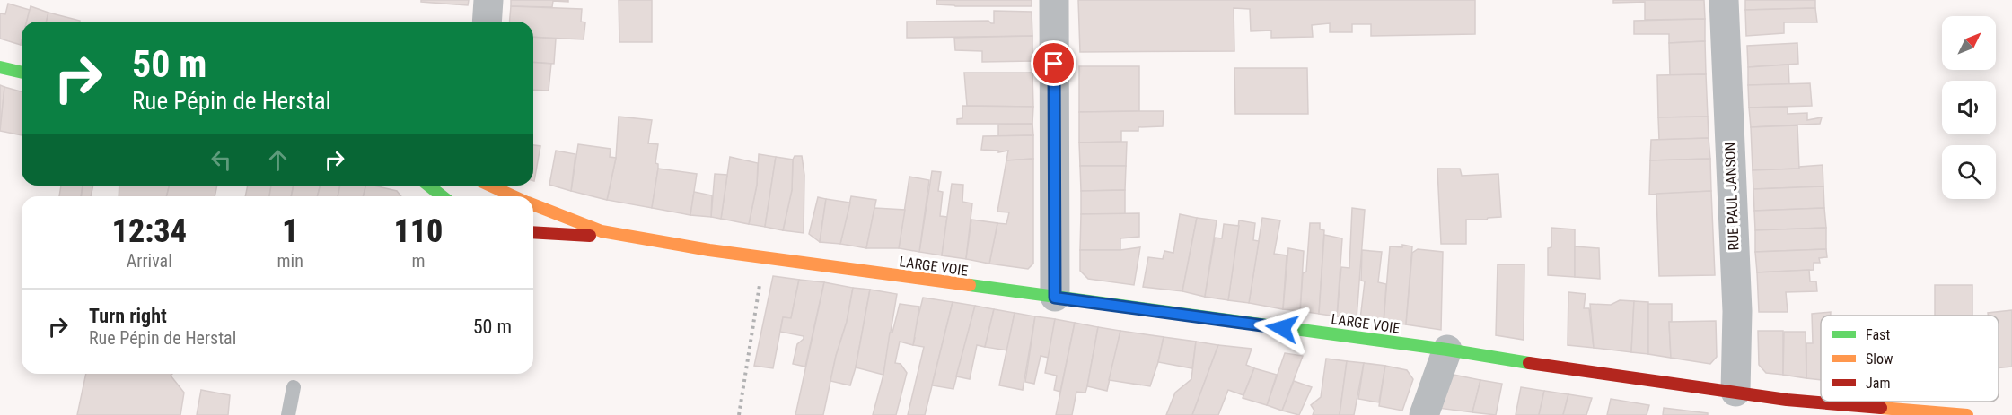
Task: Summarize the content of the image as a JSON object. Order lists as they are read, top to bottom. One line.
{"streets":{"street":["RUE PAUL JANSON","LARGE VOIE"]},"crossings":[["RUE PAUL JANSON","LARGE VOIE"]],"legend":["Fast","Slow","Jam"],"north":"top right","page":{"turn":["50 m","Rue Pépin de Herstal"],"eta":["12:34","Arrival","1","min","110","m"],"list":[{"name":"Turn right","note":"Rue Pépin de Herstal","value":"50 m"}]}}
